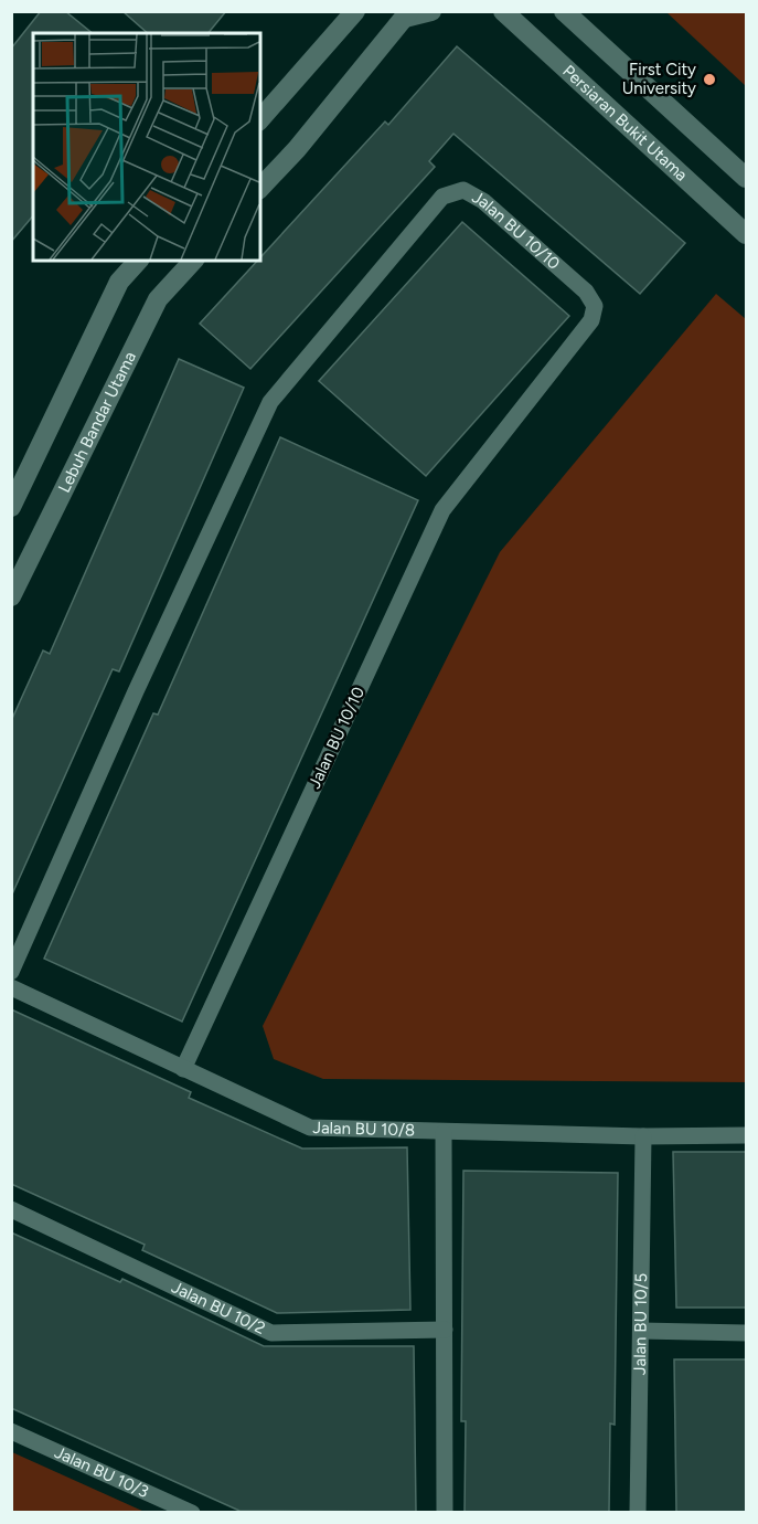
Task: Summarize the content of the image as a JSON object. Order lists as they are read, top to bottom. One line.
{"streets":{"main road":["Persiaran Bukit Utama","Lebuh Bandar Utama"],"street":["Jalan BU 10/10","Jalan BU 10/8","Jalan BU 10/2","Jalan BU 10/5","Jalan BU 10/3"]},"crossings":[["Jalan BU 10/10","Jalan BU 10/8"],["Jalan BU 10/8","Jalan BU 10/5"]],"places":["First City University"]}
